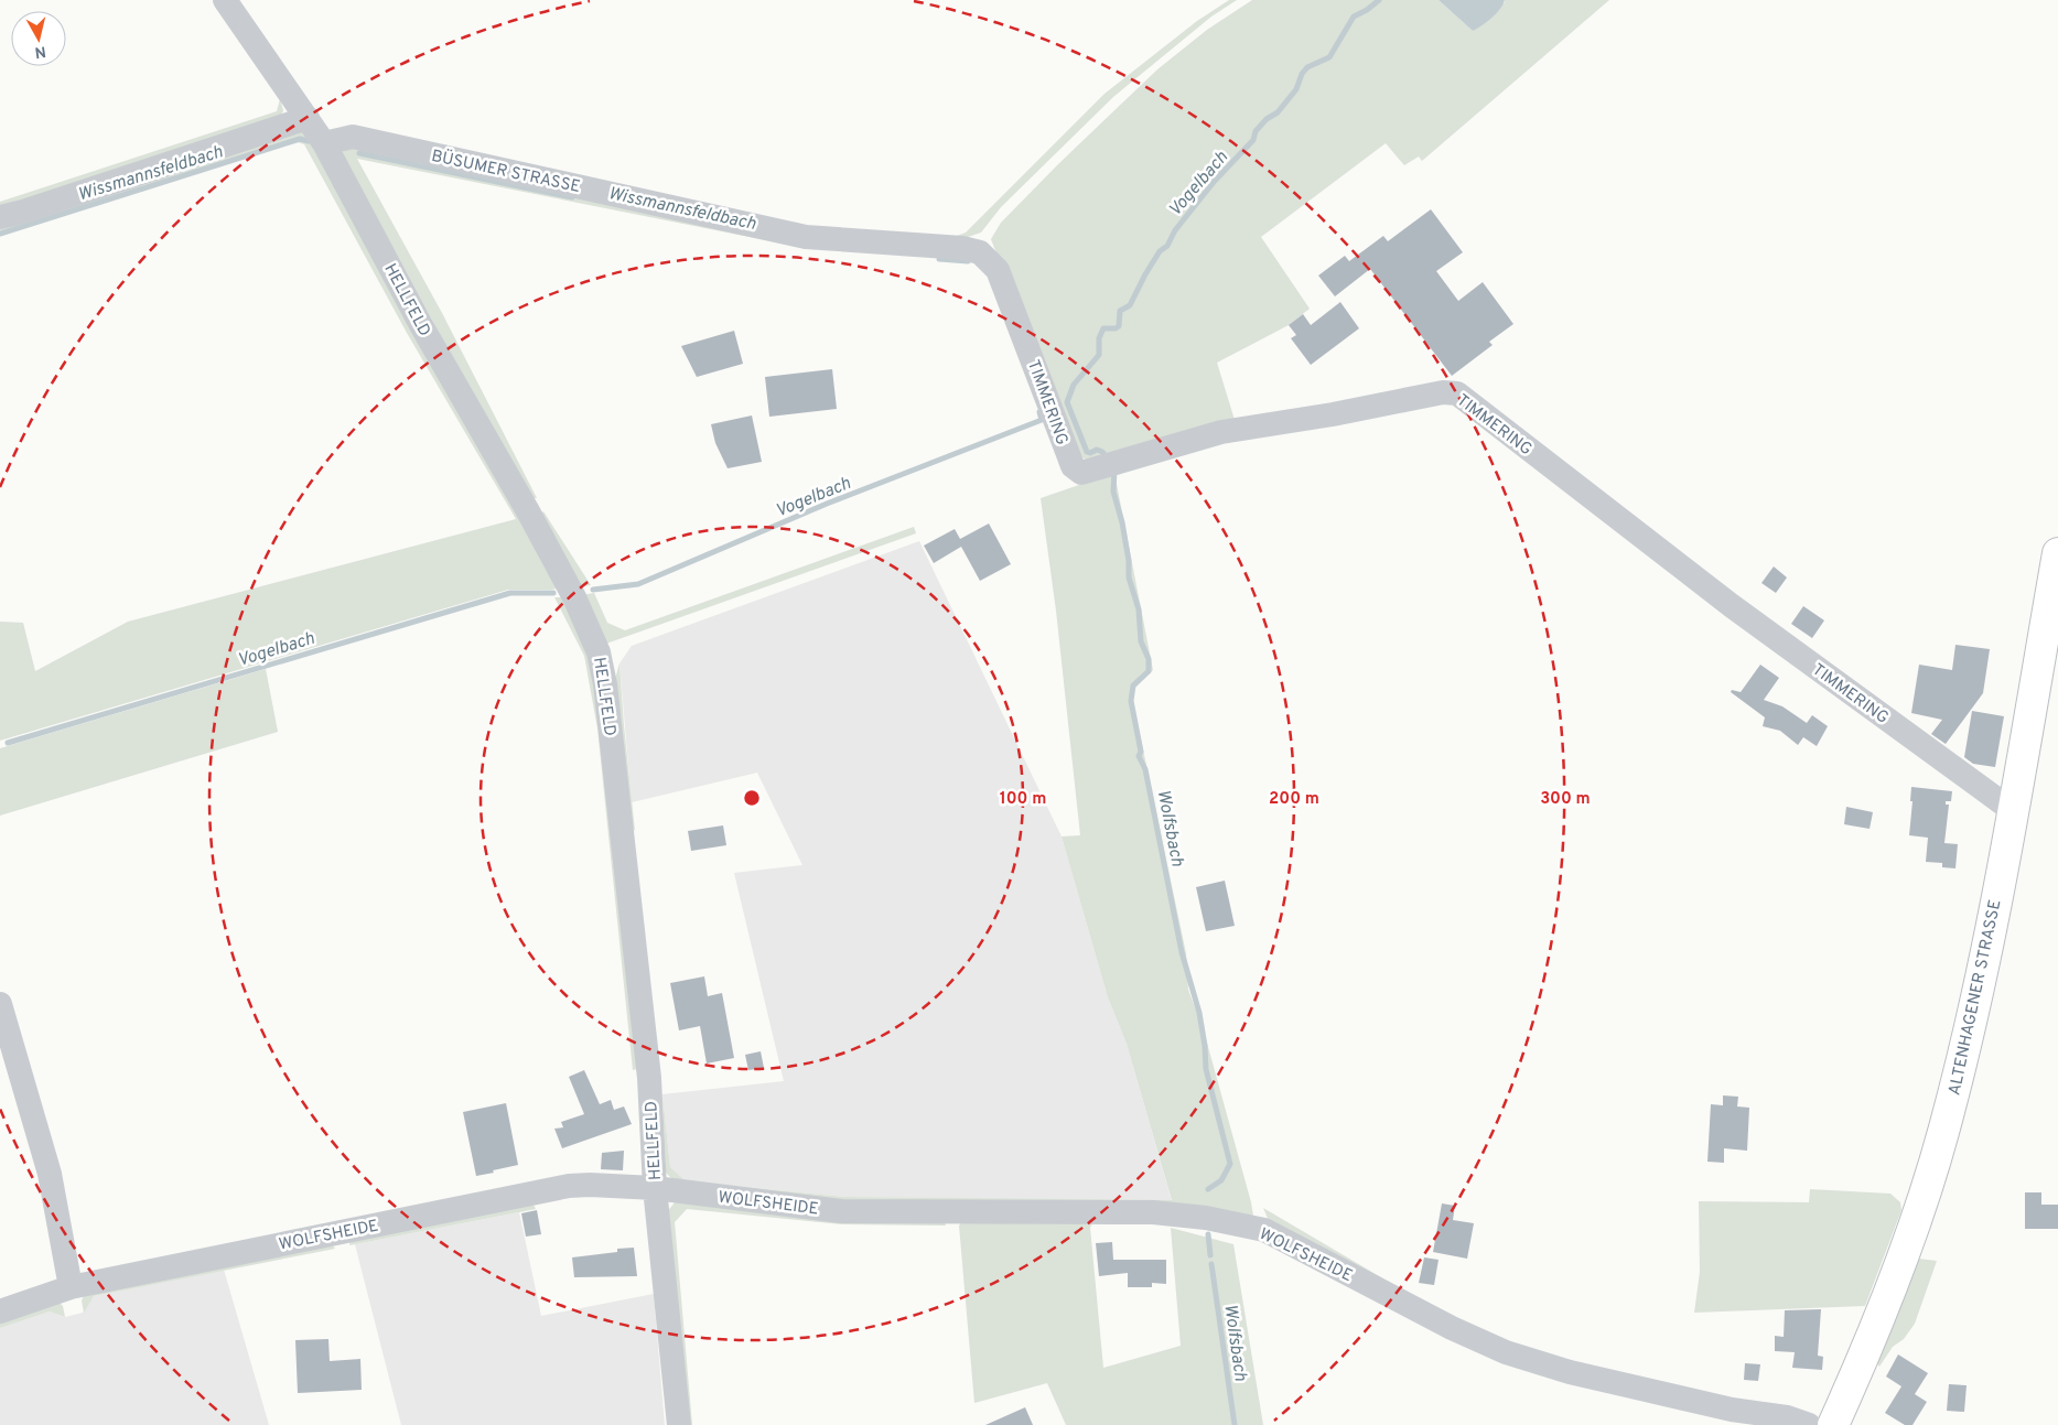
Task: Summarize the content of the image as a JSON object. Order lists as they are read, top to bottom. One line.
{"streets":{"main road":["ALTENHAGENER STRASSE"],"street":["BÜSUMER STRASSE","HELLFELD","TIMMERING","WOLFSHEIDE"]},"crossings":[["BÜSUMER STRASSE","HELLFELD"],["BÜSUMER STRASSE","TIMMERING"],["HELLFELD","WOLFSHEIDE"],["TIMMERING","ALTENHAGENER STRASSE"]],"water":["Wissmannsfeldbach","Vogelbach","Wolfsbach"],"north":"bottom","rings":["100 m","200 m","300 m"]}
